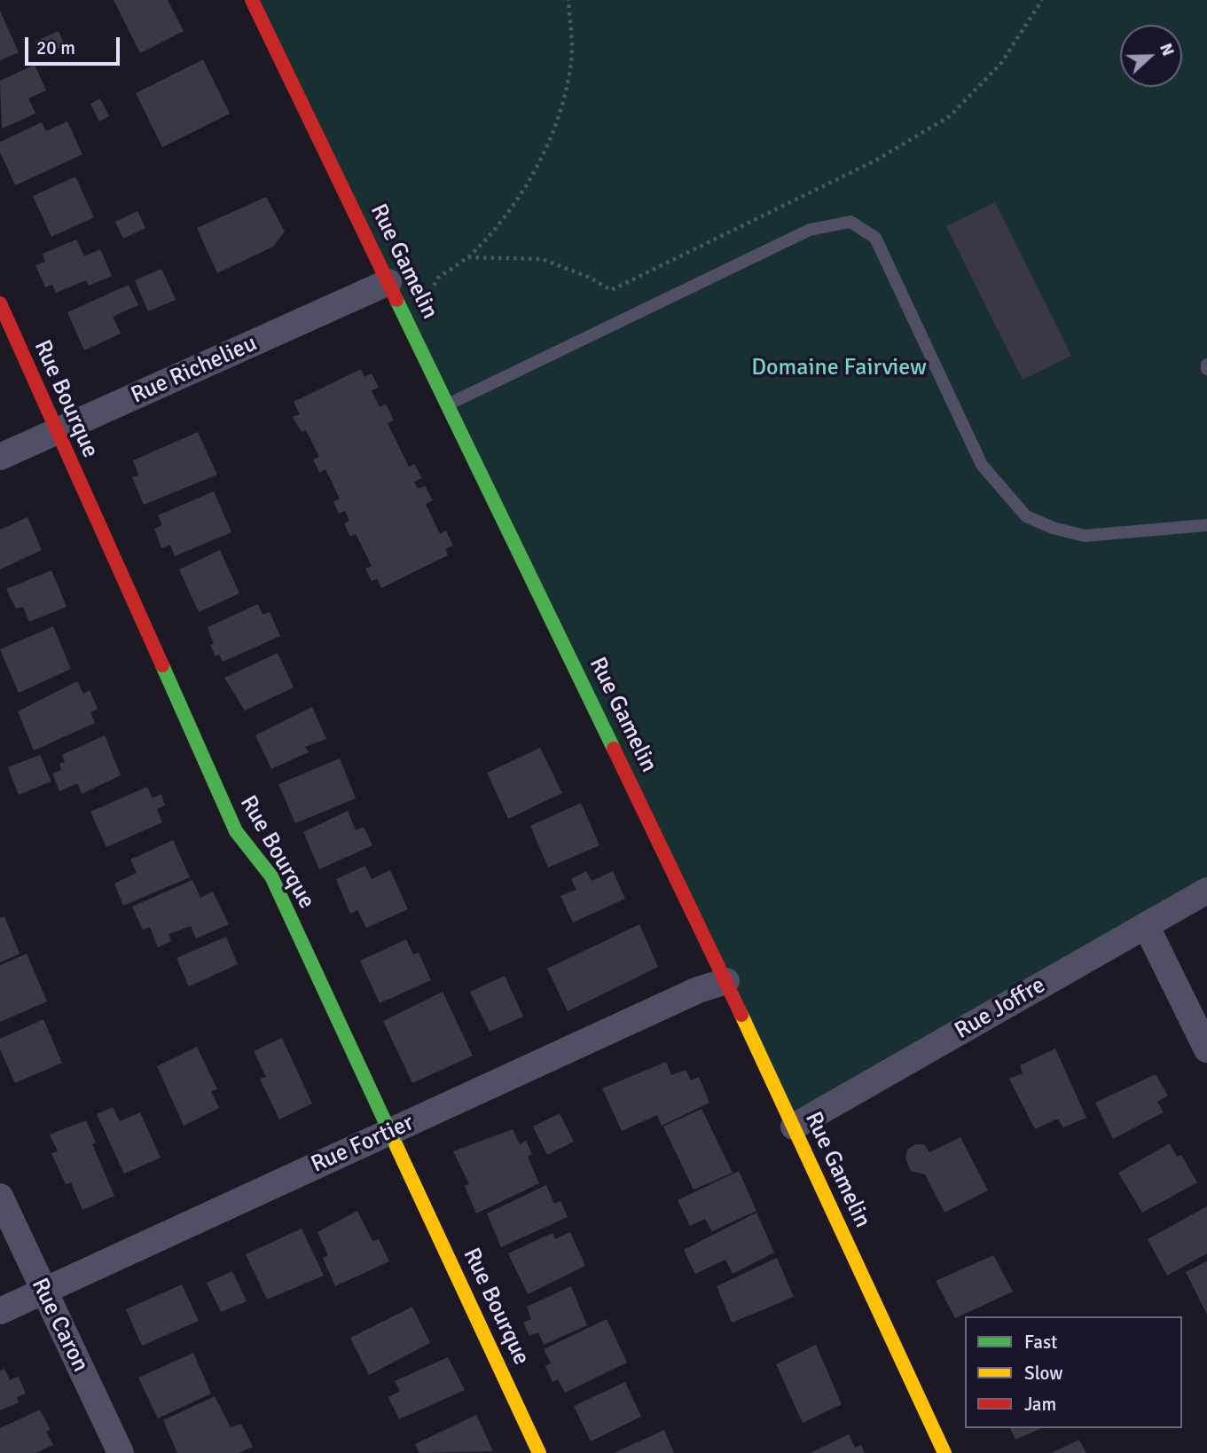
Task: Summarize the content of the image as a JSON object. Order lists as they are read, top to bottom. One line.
{"streets":{"street":["Rue Gamelin","Rue Richelieu","Rue Bourque","Rue Joffre","Rue Fortier","Rue Caron"]},"crossings":[["Rue Gamelin","Rue Richelieu"],["Rue Gamelin","Rue Joffre"],["Rue Gamelin","Rue Fortier"],["Rue Richelieu","Rue Bourque"],["Rue Bourque","Rue Fortier"],["Rue Fortier","Rue Caron"]],"parks":["Domaine Fairview"],"legend":["Fast","Slow","Jam"],"scale_bar":"20 m","north":"right"}
